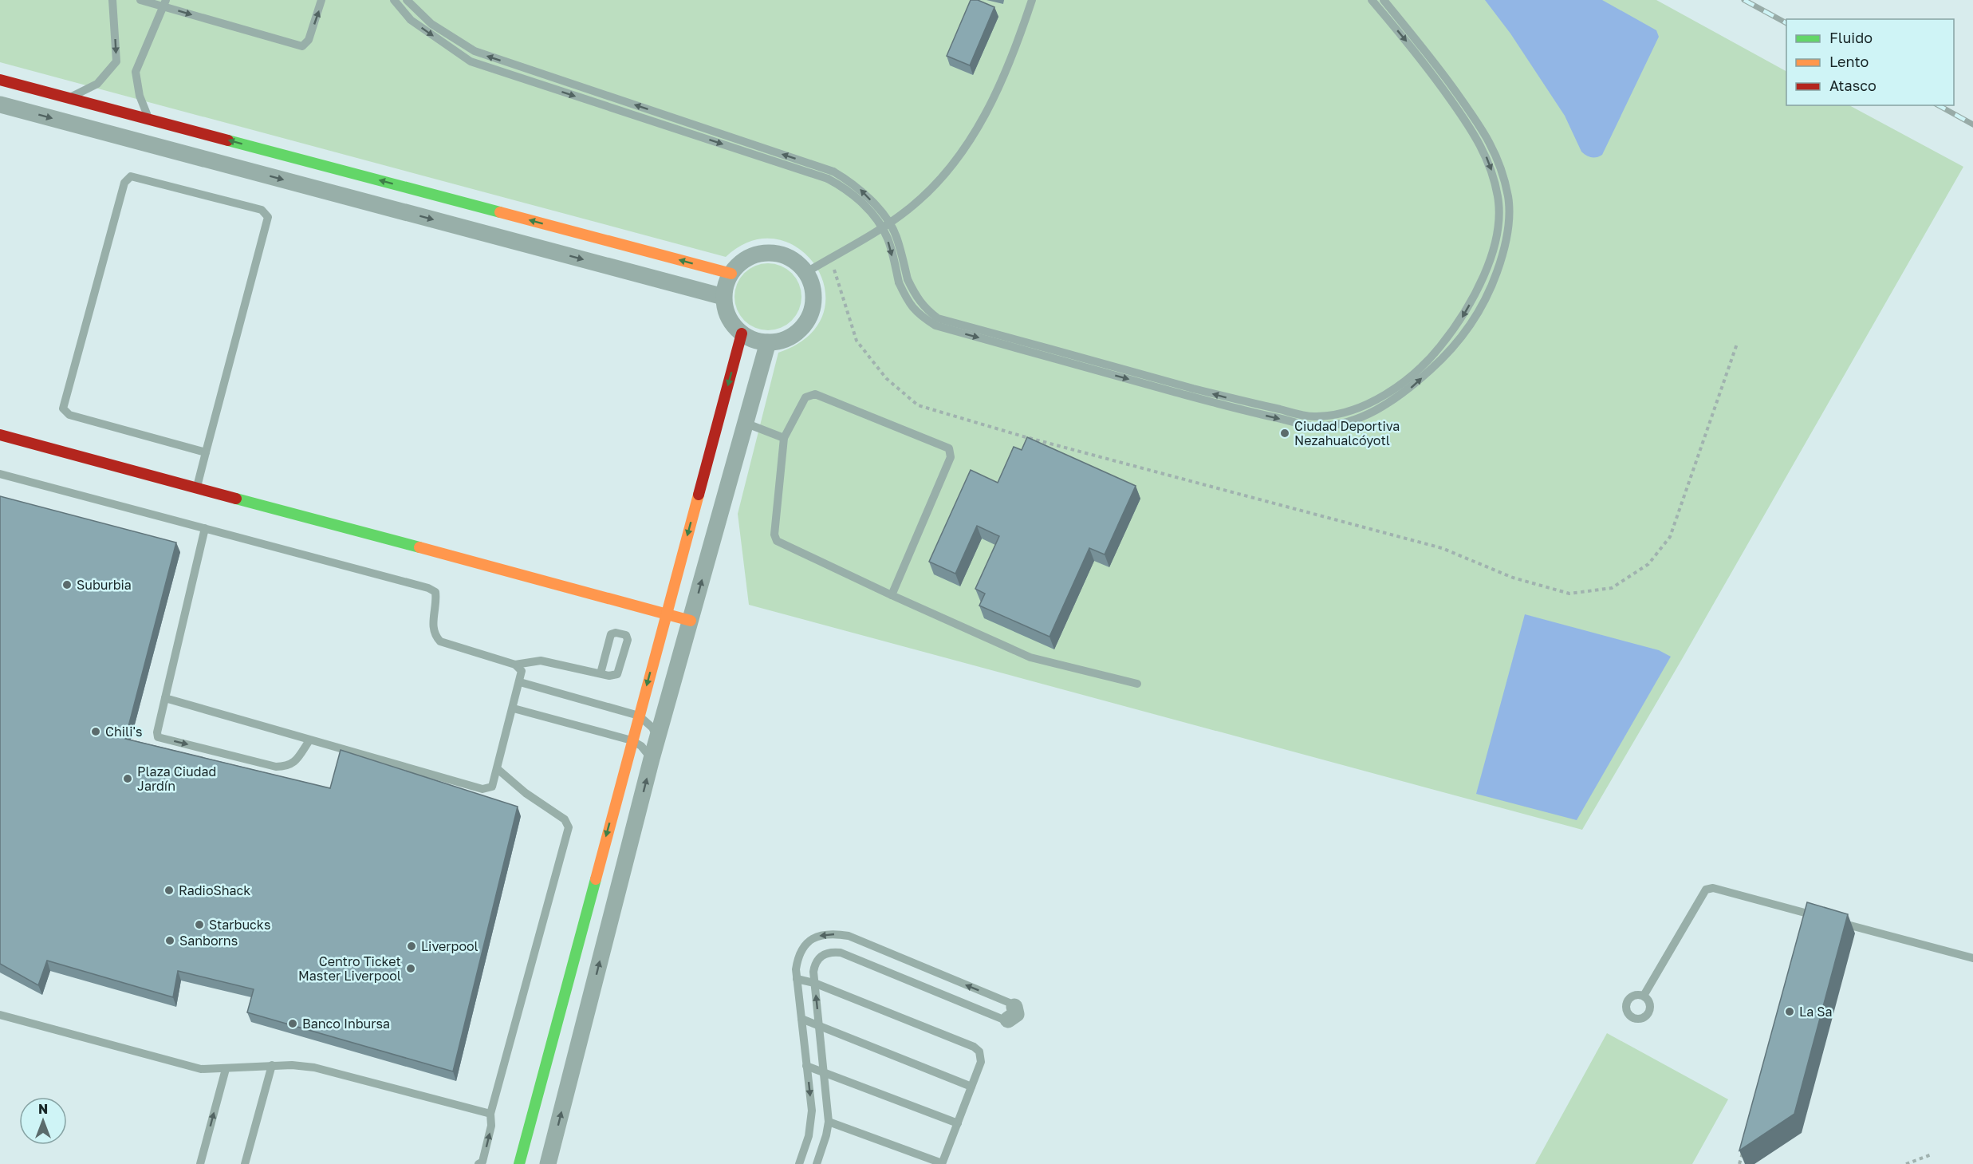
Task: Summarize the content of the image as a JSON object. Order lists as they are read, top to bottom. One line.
{"places":["Ciudad Deportiva Nezahualcóyotl","Suburbia","Chili's","Plaza Ciudad Jardín","RadioShack","Starbucks","Sanborns","Liverpool","Centro Ticket Master Liverpool","La Sa","Banco Inbursa"],"legend":["Fluido","Lento","Atasco"],"north":"top"}
